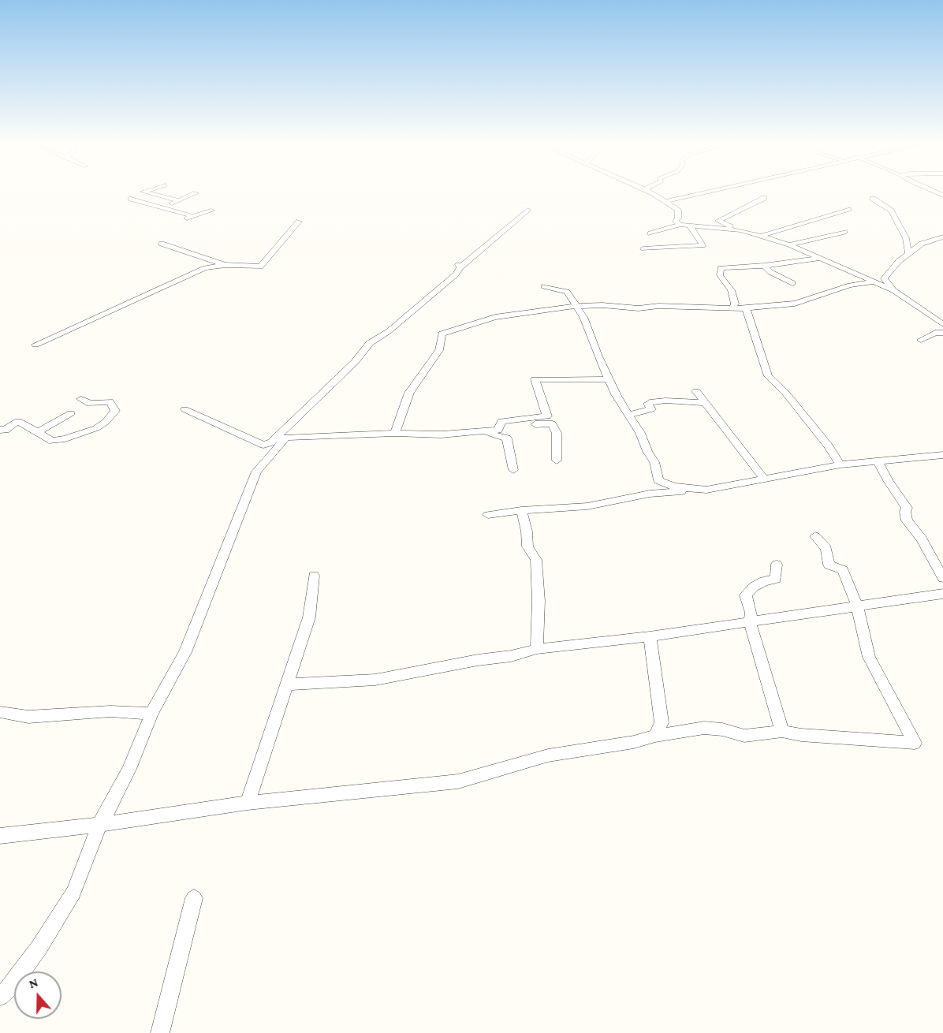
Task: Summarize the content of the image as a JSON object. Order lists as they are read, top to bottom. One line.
{"north":"top"}
